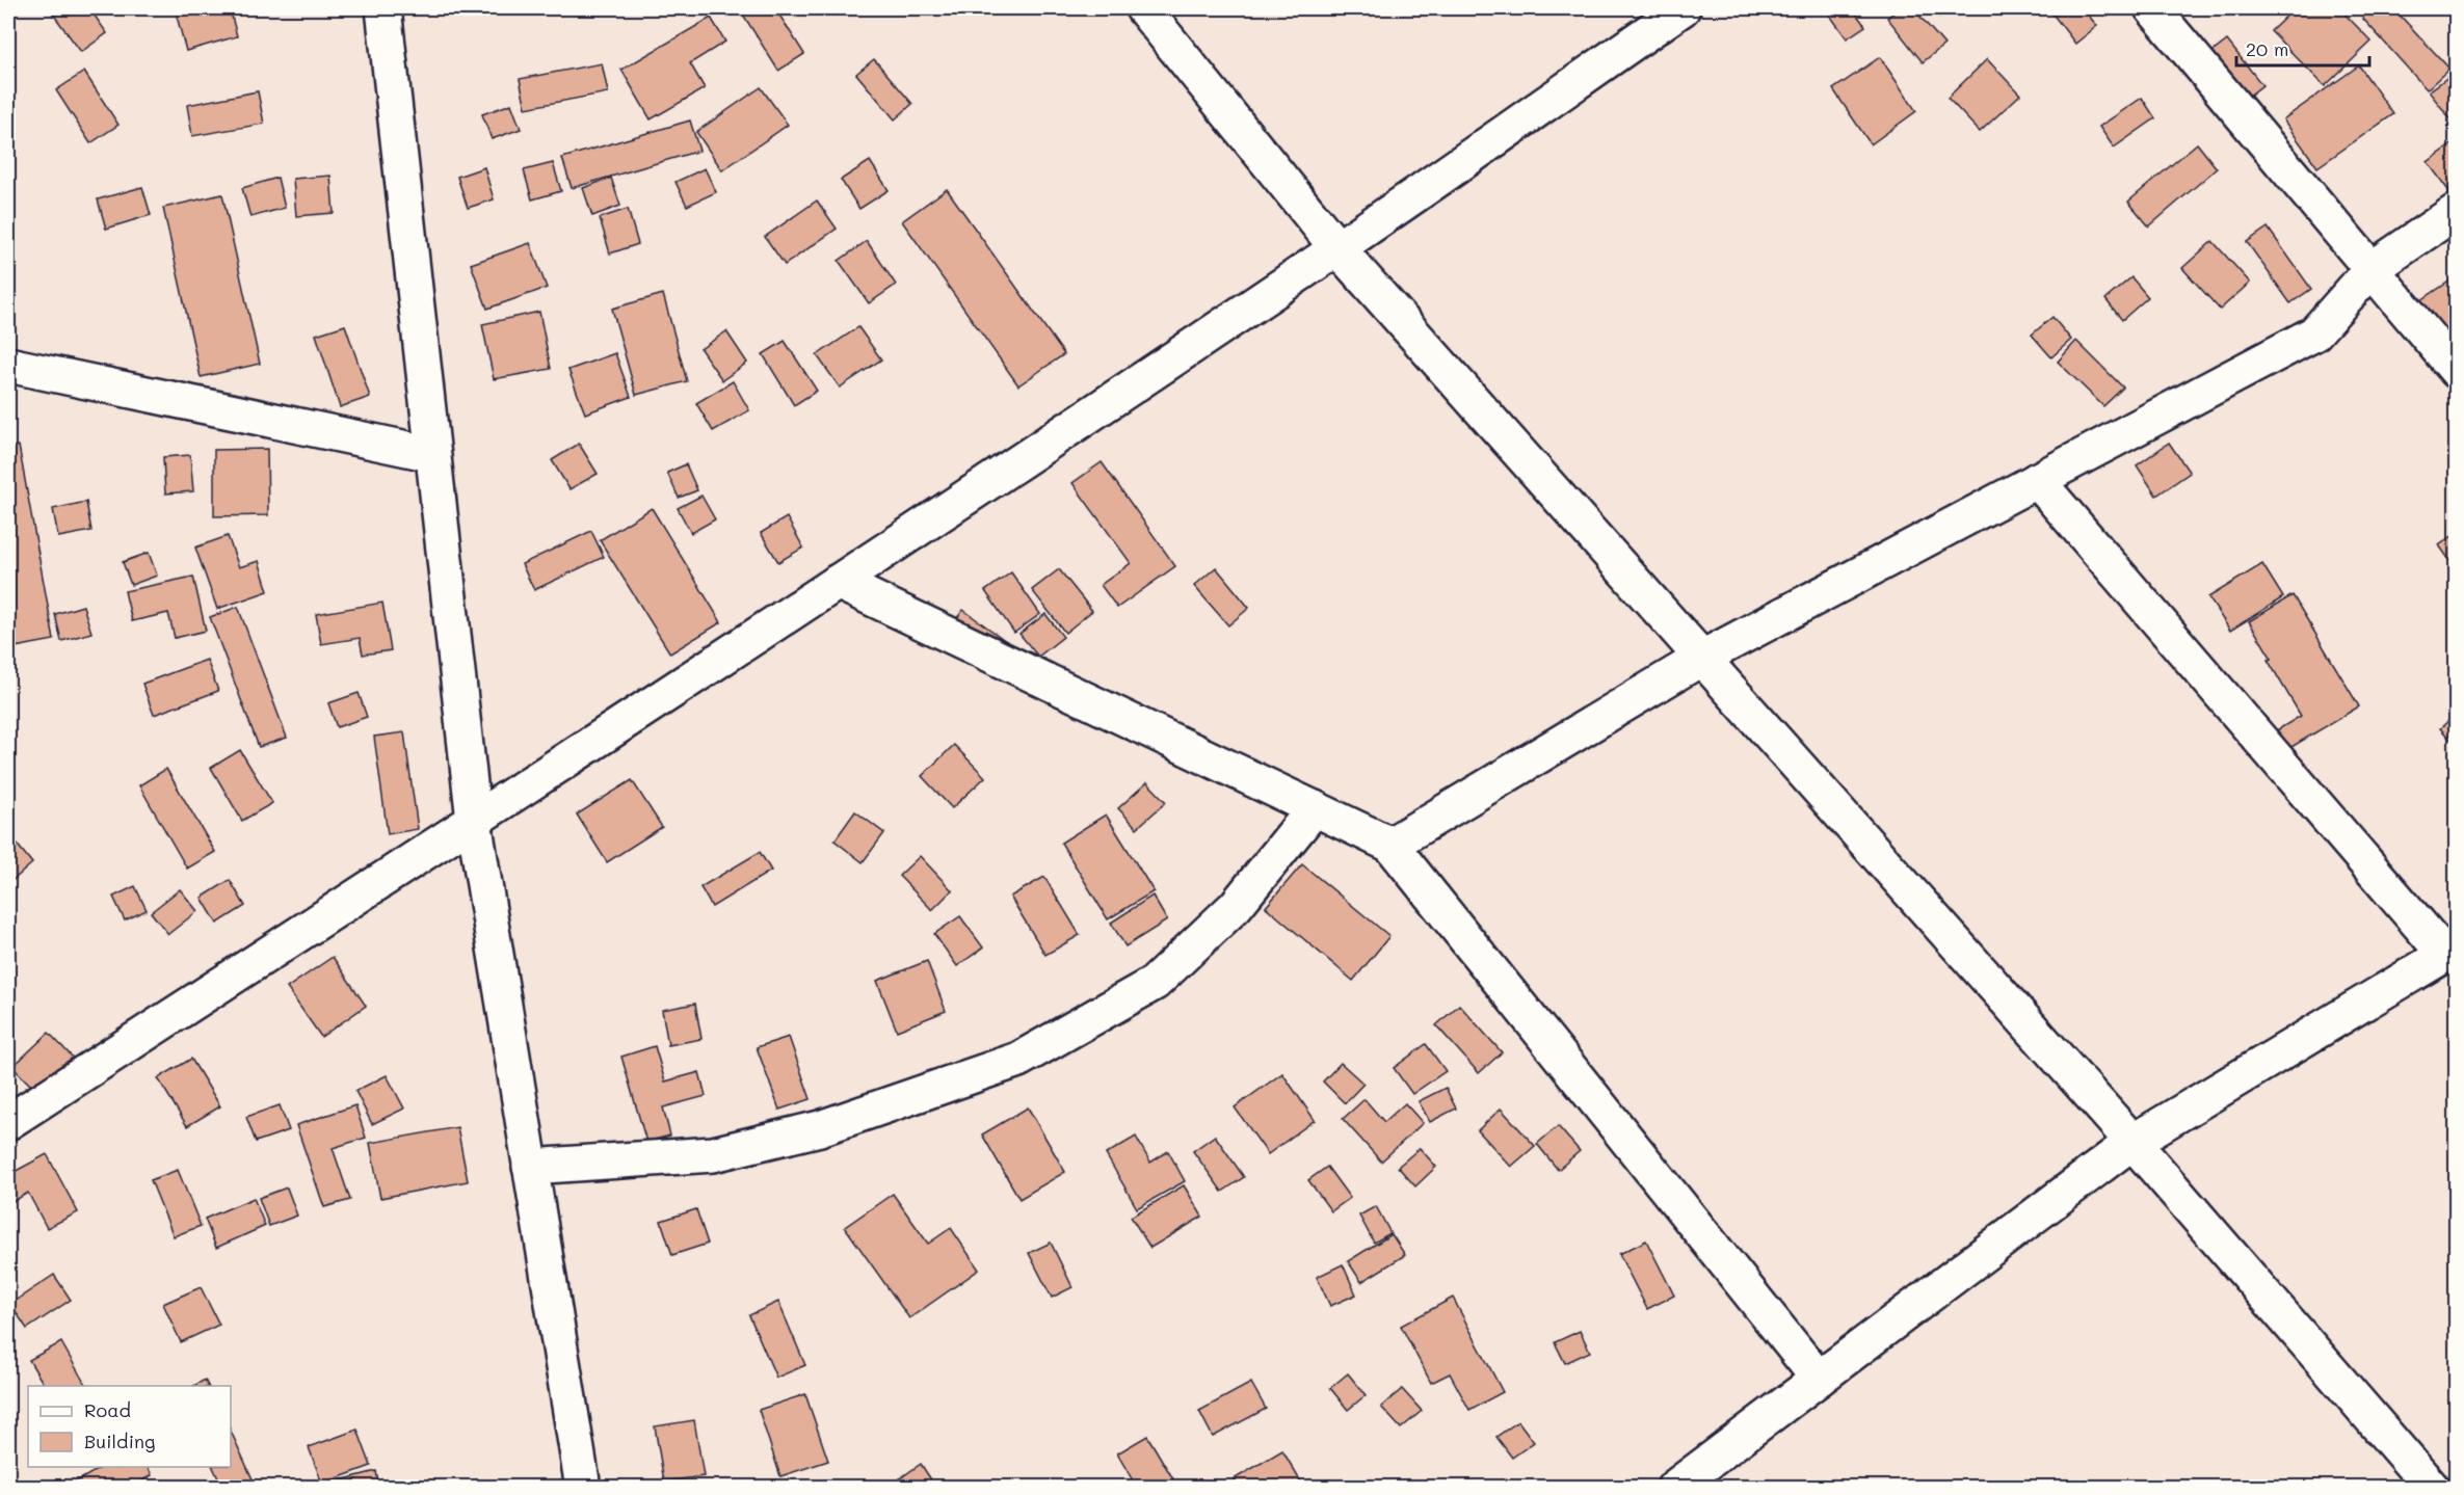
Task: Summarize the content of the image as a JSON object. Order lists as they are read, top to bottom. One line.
{"legend":["Road","Building"],"scale_bar":"20 m"}
